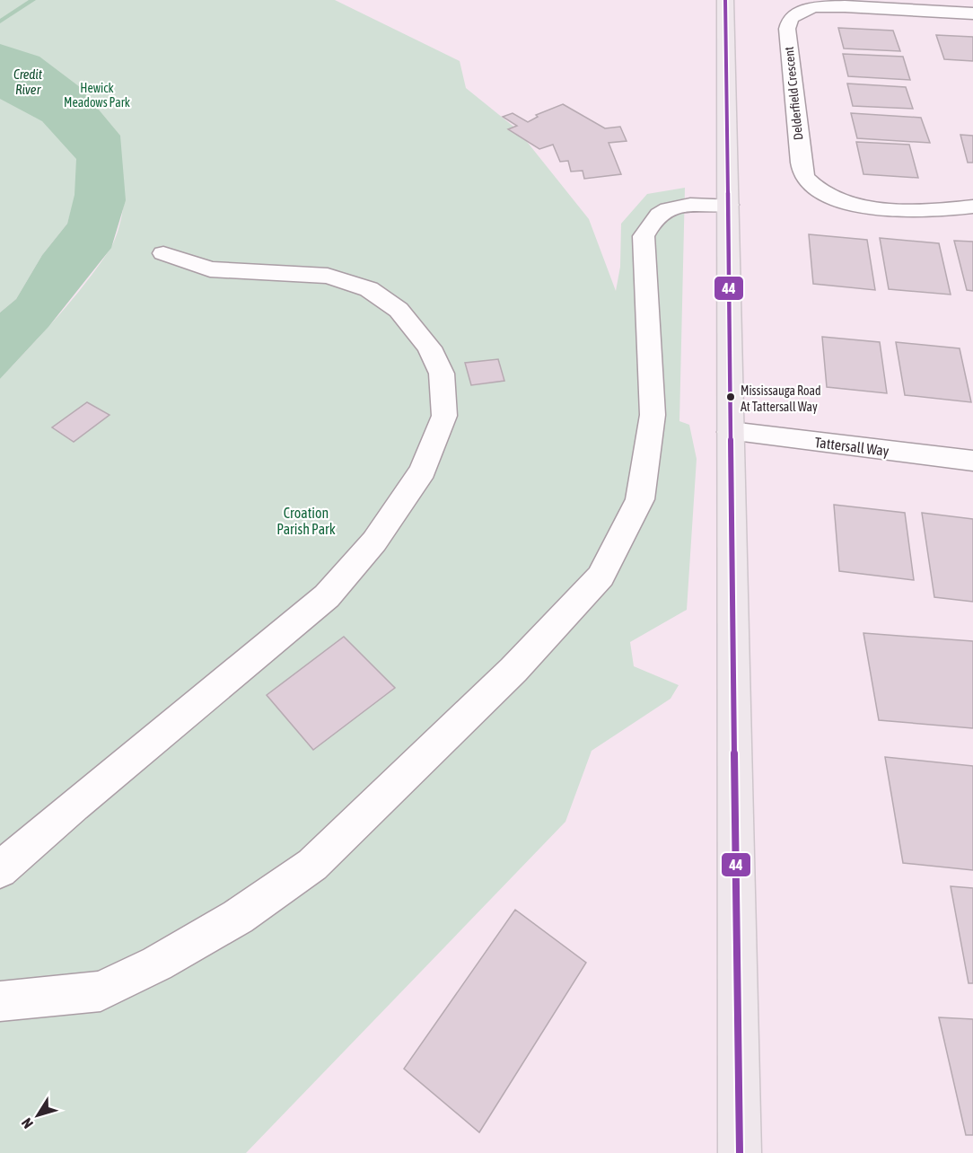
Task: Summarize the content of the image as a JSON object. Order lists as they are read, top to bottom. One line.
{"streets":{"street":["Delderfield Crescent","Tattersall Way"]},"water":["Credit River"],"parks":["Hewick Meadows Park","Croation Parish Park"],"places":["Mississauga Road At Tattersall Way"],"lines":["transit line 44"],"north":"bottom left"}
